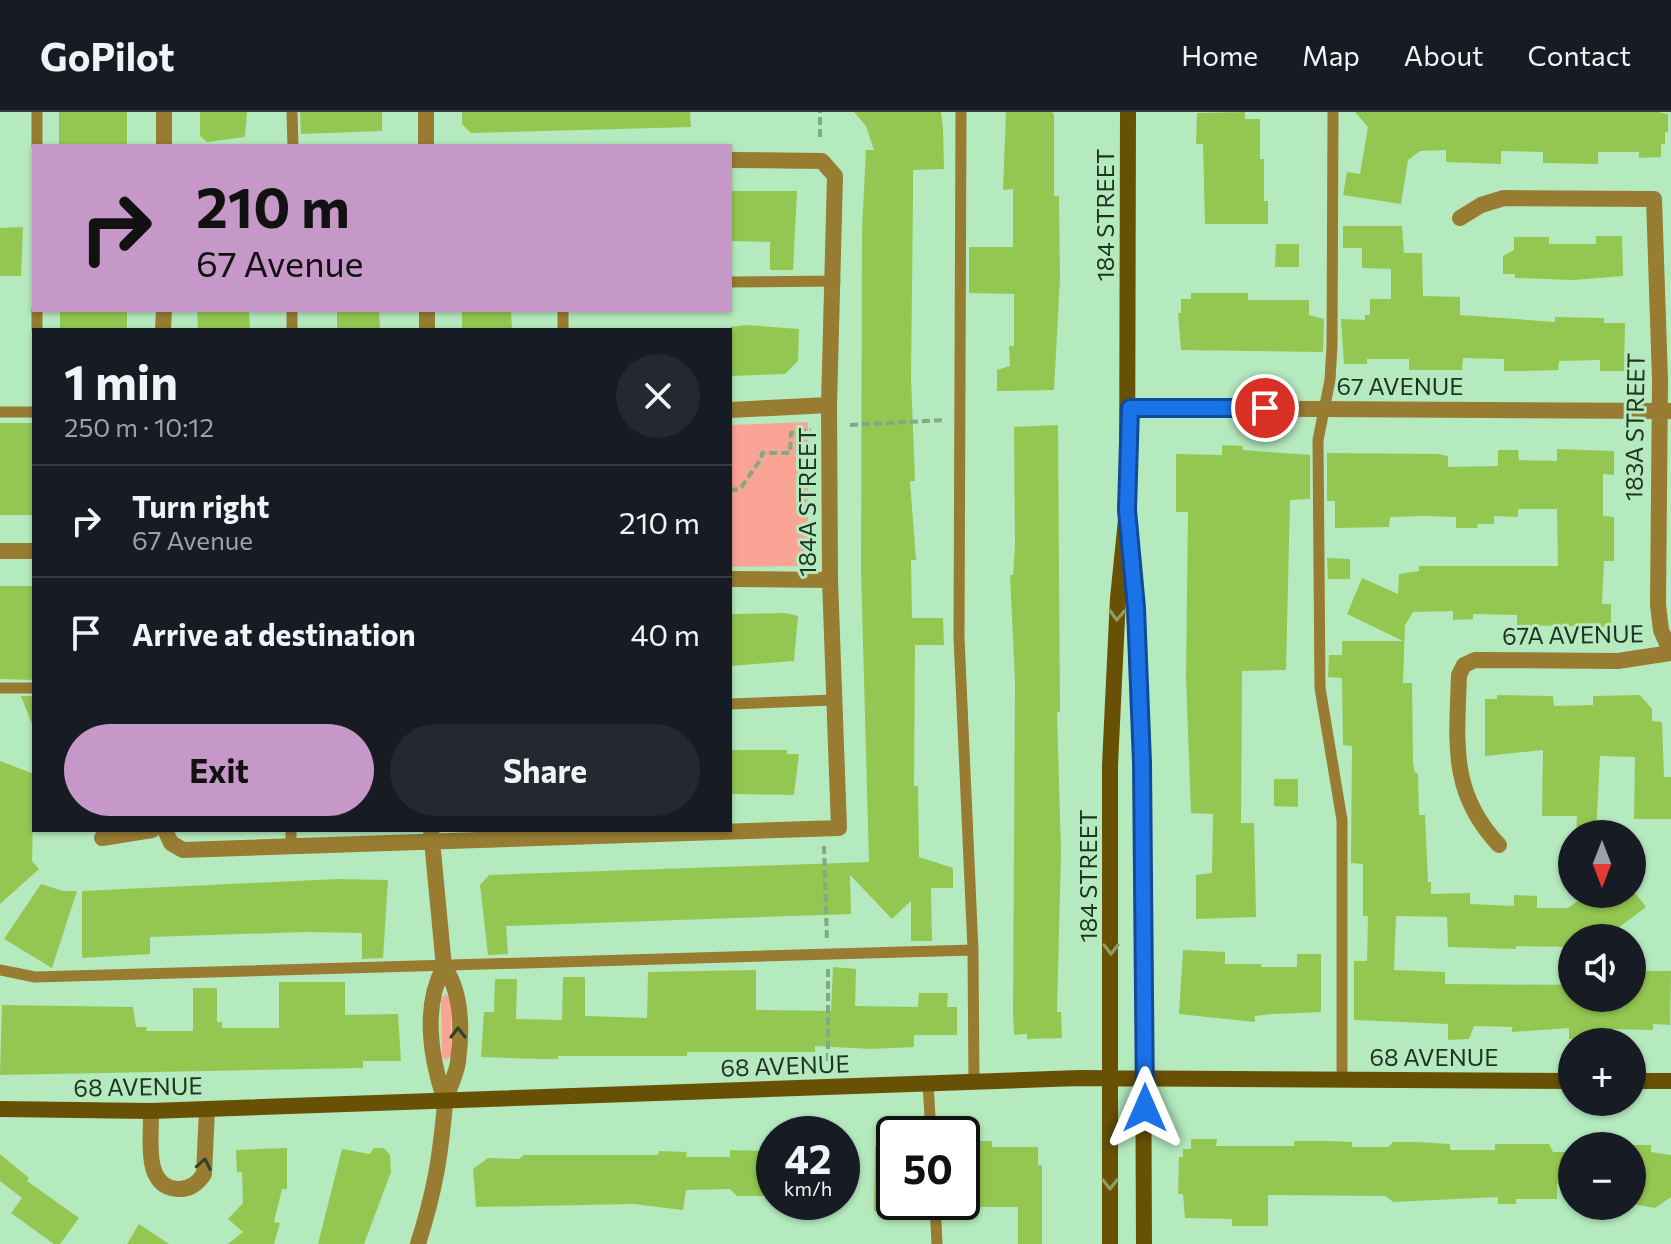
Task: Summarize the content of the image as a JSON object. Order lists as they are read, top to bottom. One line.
{"streets":{"main road":["184 STREET","68 AVENUE"],"street":["67 AVENUE","183A STREET","184A STREET","67A AVENUE"]},"crossings":[["184 STREET","67 AVENUE"],["184 STREET","68 AVENUE"],["67 AVENUE","183A STREET"],["183A STREET","67A AVENUE"]],"north":"bottom","page":{"header":"GoPilot","nav":["Home","Map","About","Contact"],"turn":["210 m","67 Avenue"],"heading":["1 min","250 m · 10:12"],"list":[{"name":"Turn right","note":"67 Avenue","value":"210 m"},{"name":"Arrive at destination","value":"40 m"}],"buttons":["Exit","Share"],"map_buttons":["+","−"],"speed":"42 km/h","limit":"50"}}
